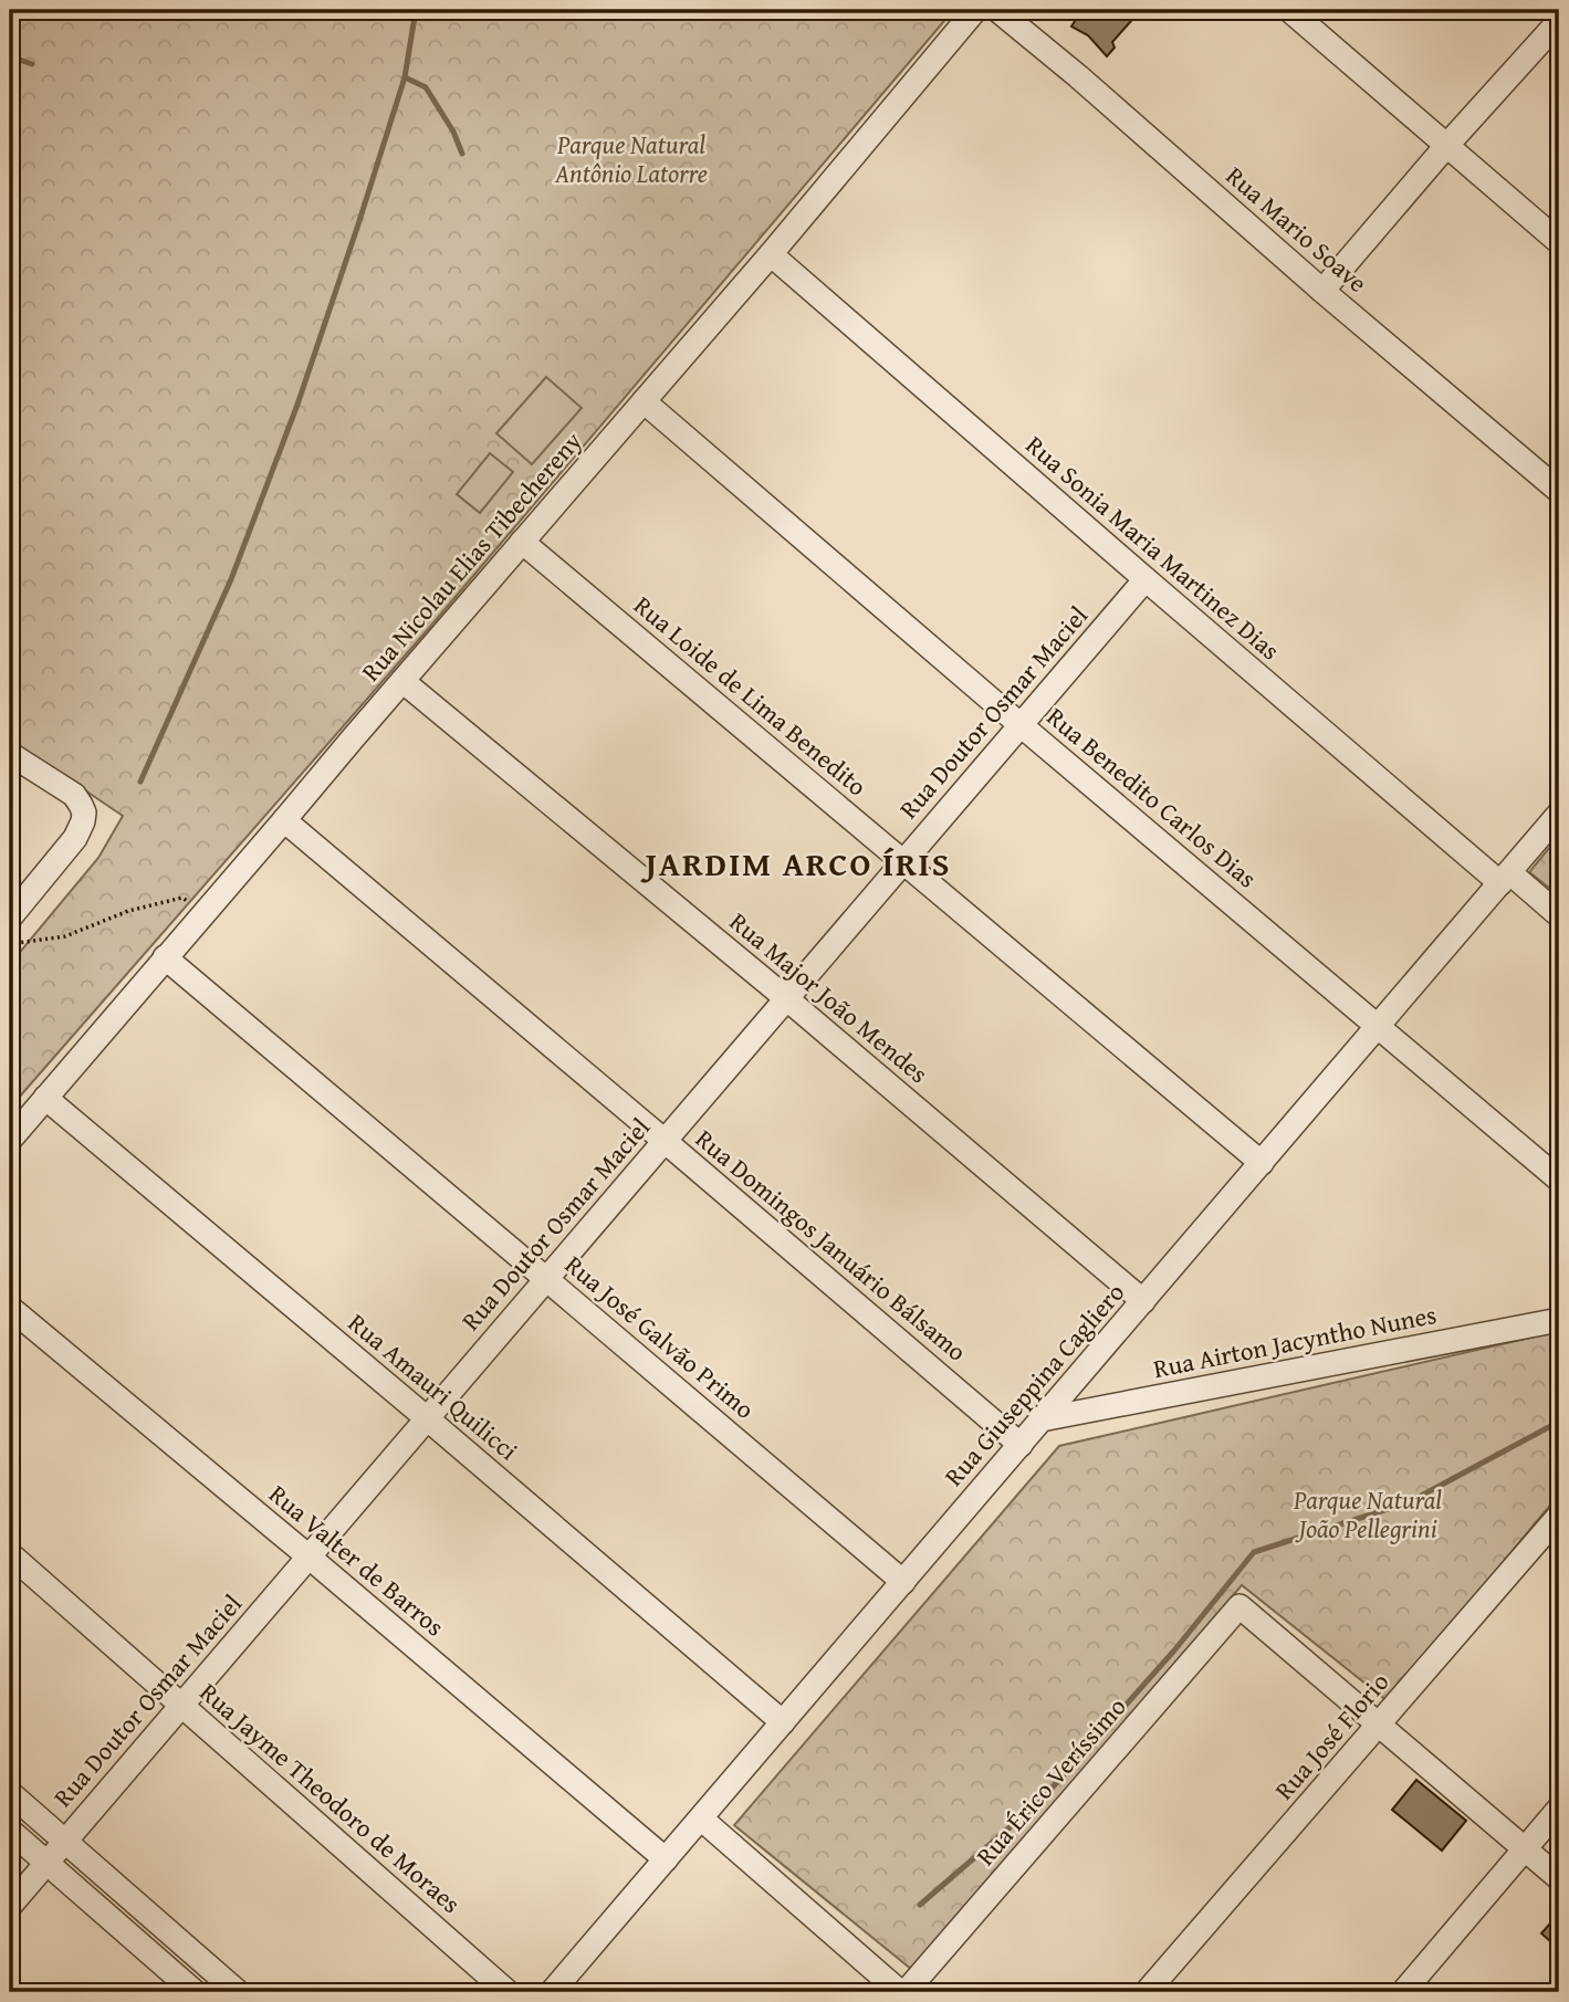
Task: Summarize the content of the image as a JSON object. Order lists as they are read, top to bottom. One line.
{"streets":{"street":["Rua Mario Soave","Rua Sonia Maria Martinez Dias","Rua Nicolau Elias Tibechereny","Rua Loide de Lima Benedito","Rua Doutor Osmar Maciel","Rua Benedito Carlos Dias","Rua Major João Mendes","Rua Domingos Januário Bálsamo","Rua José Galvão Primo","Rua Airton Jacyntho Nunes","Rua Giuseppina Cagliero","Rua Amauri Quilicci","Rua Valter de Barros","Rua José Florio","Rua Érico Veríssimo","Rua Jayme Theodoro de Moraes"]},"crossings":[["Rua Sonia Maria Martinez Dias","Rua Nicolau Elias Tibechereny"],["Rua Sonia Maria Martinez Dias","Rua Doutor Osmar Maciel"],["Rua Sonia Maria Martinez Dias","Rua Giuseppina Cagliero"],["Rua Nicolau Elias Tibechereny","Rua Loide de Lima Benedito"],["Rua Nicolau Elias Tibechereny","Rua Benedito Carlos Dias"],["Rua Nicolau Elias Tibechereny","Rua Major João Mendes"],["Rua Nicolau Elias Tibechereny","Rua Domingos Januário Bálsamo"],["Rua Nicolau Elias Tibechereny","Rua José Galvão Primo"],["Rua Nicolau Elias Tibechereny","Rua Amauri Quilicci"],["Rua Loide de Lima Benedito","Rua Doutor Osmar Maciel"],["Rua Loide de Lima Benedito","Rua Giuseppina Cagliero"],["Rua Doutor Osmar Maciel","Rua Benedito Carlos Dias"],["Rua Doutor Osmar Maciel","Rua Major João Mendes"],["Rua Doutor Osmar Maciel","Rua Domingos Januário Bálsamo"],["Rua Doutor Osmar Maciel","Rua José Galvão Primo"],["Rua Doutor Osmar Maciel","Rua Amauri Quilicci"],["Rua Doutor Osmar Maciel","Rua Valter de Barros"],["Rua Doutor Osmar Maciel","Rua Jayme Theodoro de Moraes"],["Rua Benedito Carlos Dias","Rua Giuseppina Cagliero"],["Rua Major João Mendes","Rua Giuseppina Cagliero"],["Rua Domingos Januário Bálsamo","Rua Giuseppina Cagliero"],["Rua José Galvão Primo","Rua Giuseppina Cagliero"],["Rua Airton Jacyntho Nunes","Rua Giuseppina Cagliero"],["Rua Giuseppina Cagliero","Rua Amauri Quilicci"],["Rua Giuseppina Cagliero","Rua Valter de Barros"],["Rua José Florio","Rua Érico Veríssimo"]],"districts":["JARDIM ARCO ÍRIS"],"parks":["Parque Natural Antônio Latorre","Parque Natural João Pellegrini"]}
